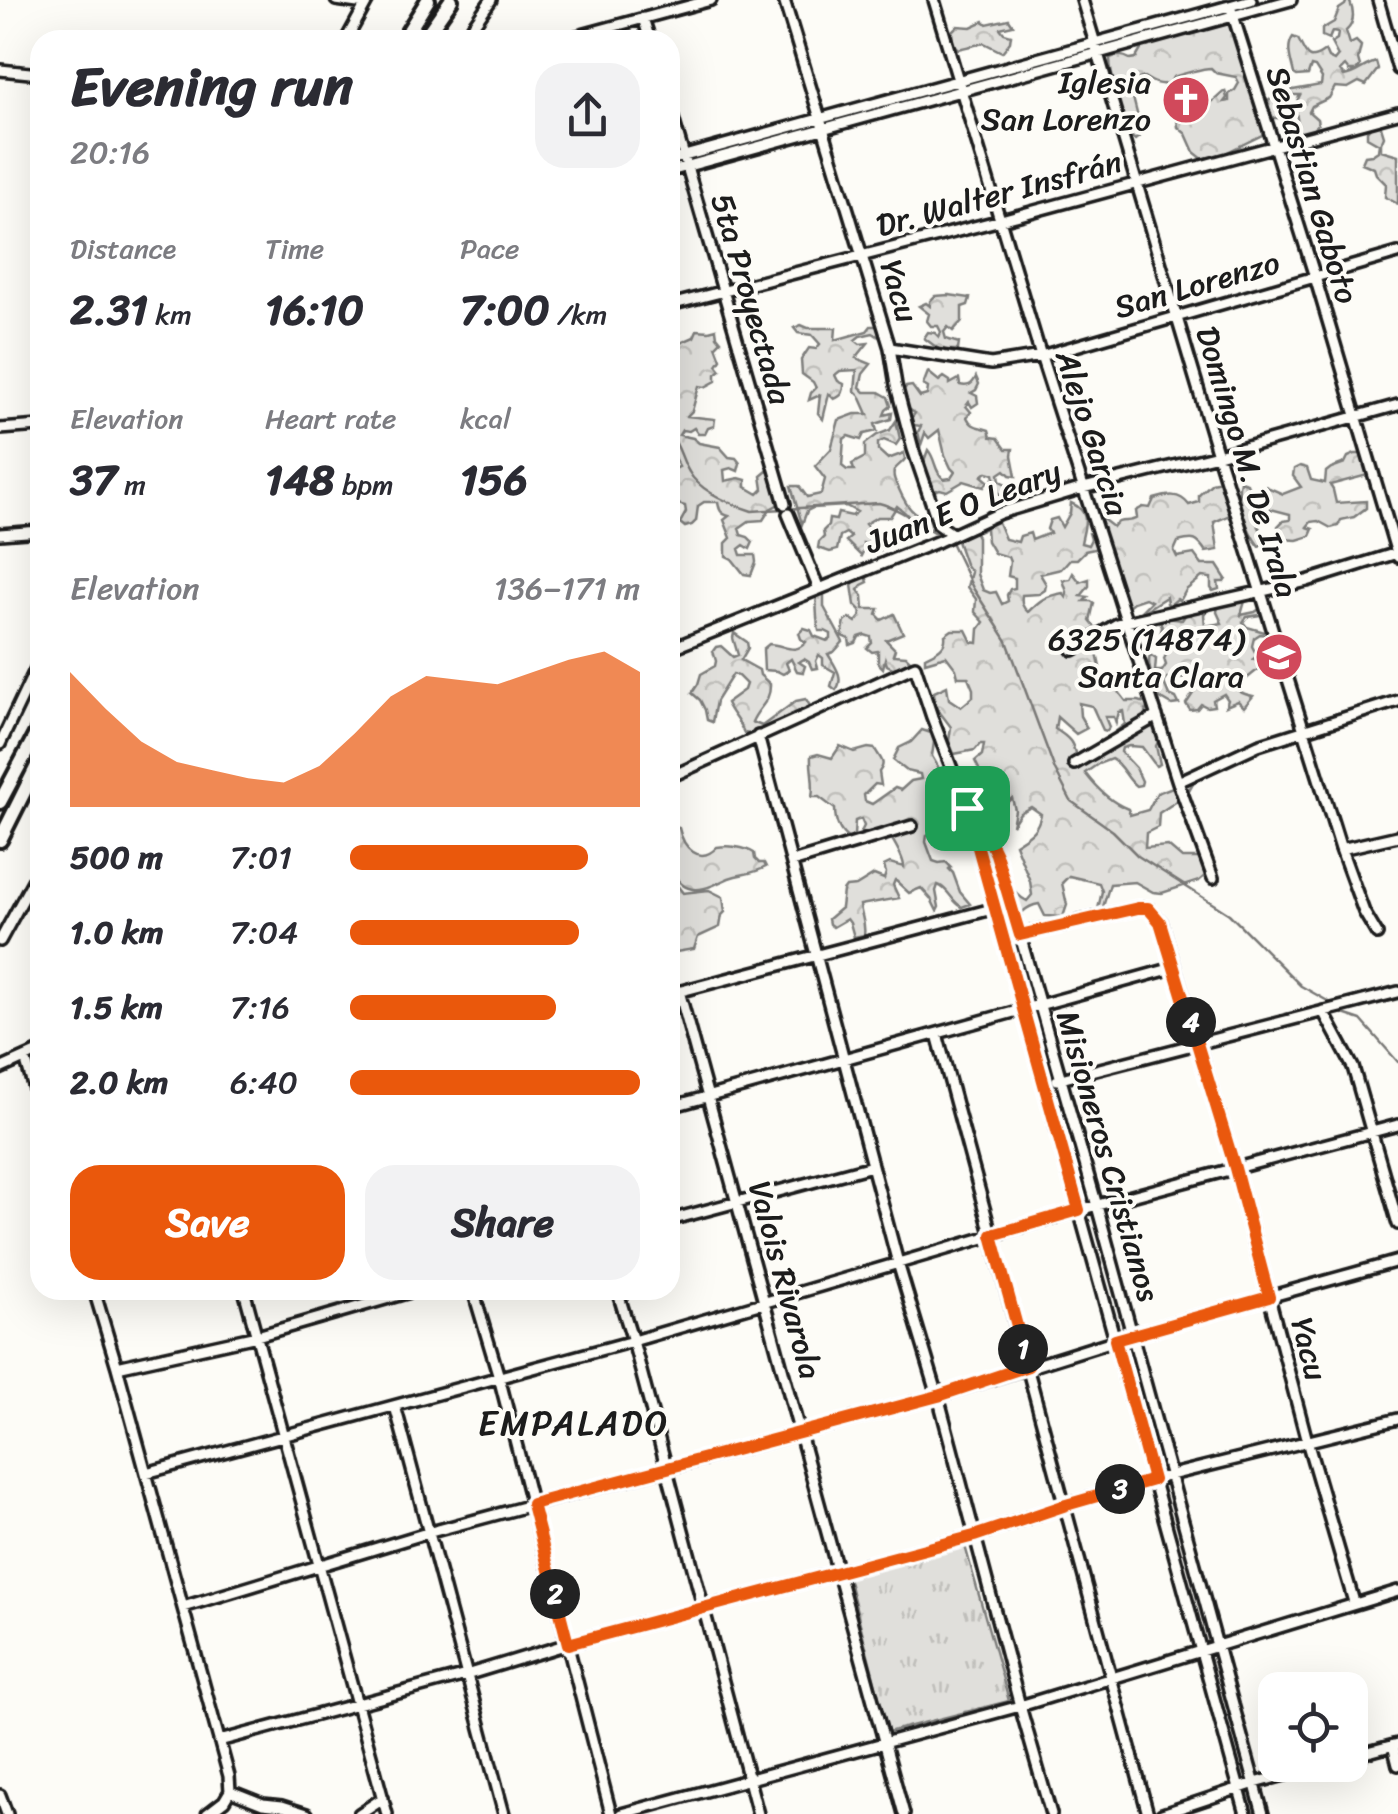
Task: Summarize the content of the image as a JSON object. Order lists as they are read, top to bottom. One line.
{"streets":{"street":["Sebastian Gaboto","Dr. Walter Insfrán","San Lorenzo","Yacu","5ta Proyectada","Alejo Garcia","Domingo M. De Irala","Juan E O Leary","Misioneros Cristianos","Valois Rivarola"]},"crossings":[["Sebastian Gaboto","Dr. Walter Insfrán"],["Sebastian Gaboto","San Lorenzo"],["Sebastian Gaboto","Juan E O Leary"],["Dr. Walter Insfrán","Yacu"],["Dr. Walter Insfrán","5ta Proyectada"],["Dr. Walter Insfrán","Alejo Garcia"],["Dr. Walter Insfrán","Domingo M. De Irala"],["San Lorenzo","Yacu"],["San Lorenzo","Alejo Garcia"],["San Lorenzo","Domingo M. De Irala"],["Yacu","Juan E O Leary"],["Yacu","Misioneros Cristianos"],["5ta Proyectada","Juan E O Leary"],["Alejo Garcia","Juan E O Leary"],["Domingo M. De Irala","Juan E O Leary"]],"districts":["EMPALADO"],"places":{"church":["Iglesia San Lorenzo"],"school or university":["6325 (14874) Santa Clara"]},"page":{"heading":["Evening run","20:16"],"stats":[["Distance","2.31 km"],["Time","16:10"],["Pace","7:00 /km"],["Elevation","37 m"],["Heart rate","148 bpm"],["kcal","156"]],"chart":["Elevation","136–171 m"],"list":[{"name":"500 m","note":"7:01"},{"name":"1.0 km","note":"7:04"},{"name":"1.5 km","note":"7:16"},{"name":"2.0 km","note":"6:40"}],"pins":["4","1","3","2"],"buttons":["Save","Share"]}}
